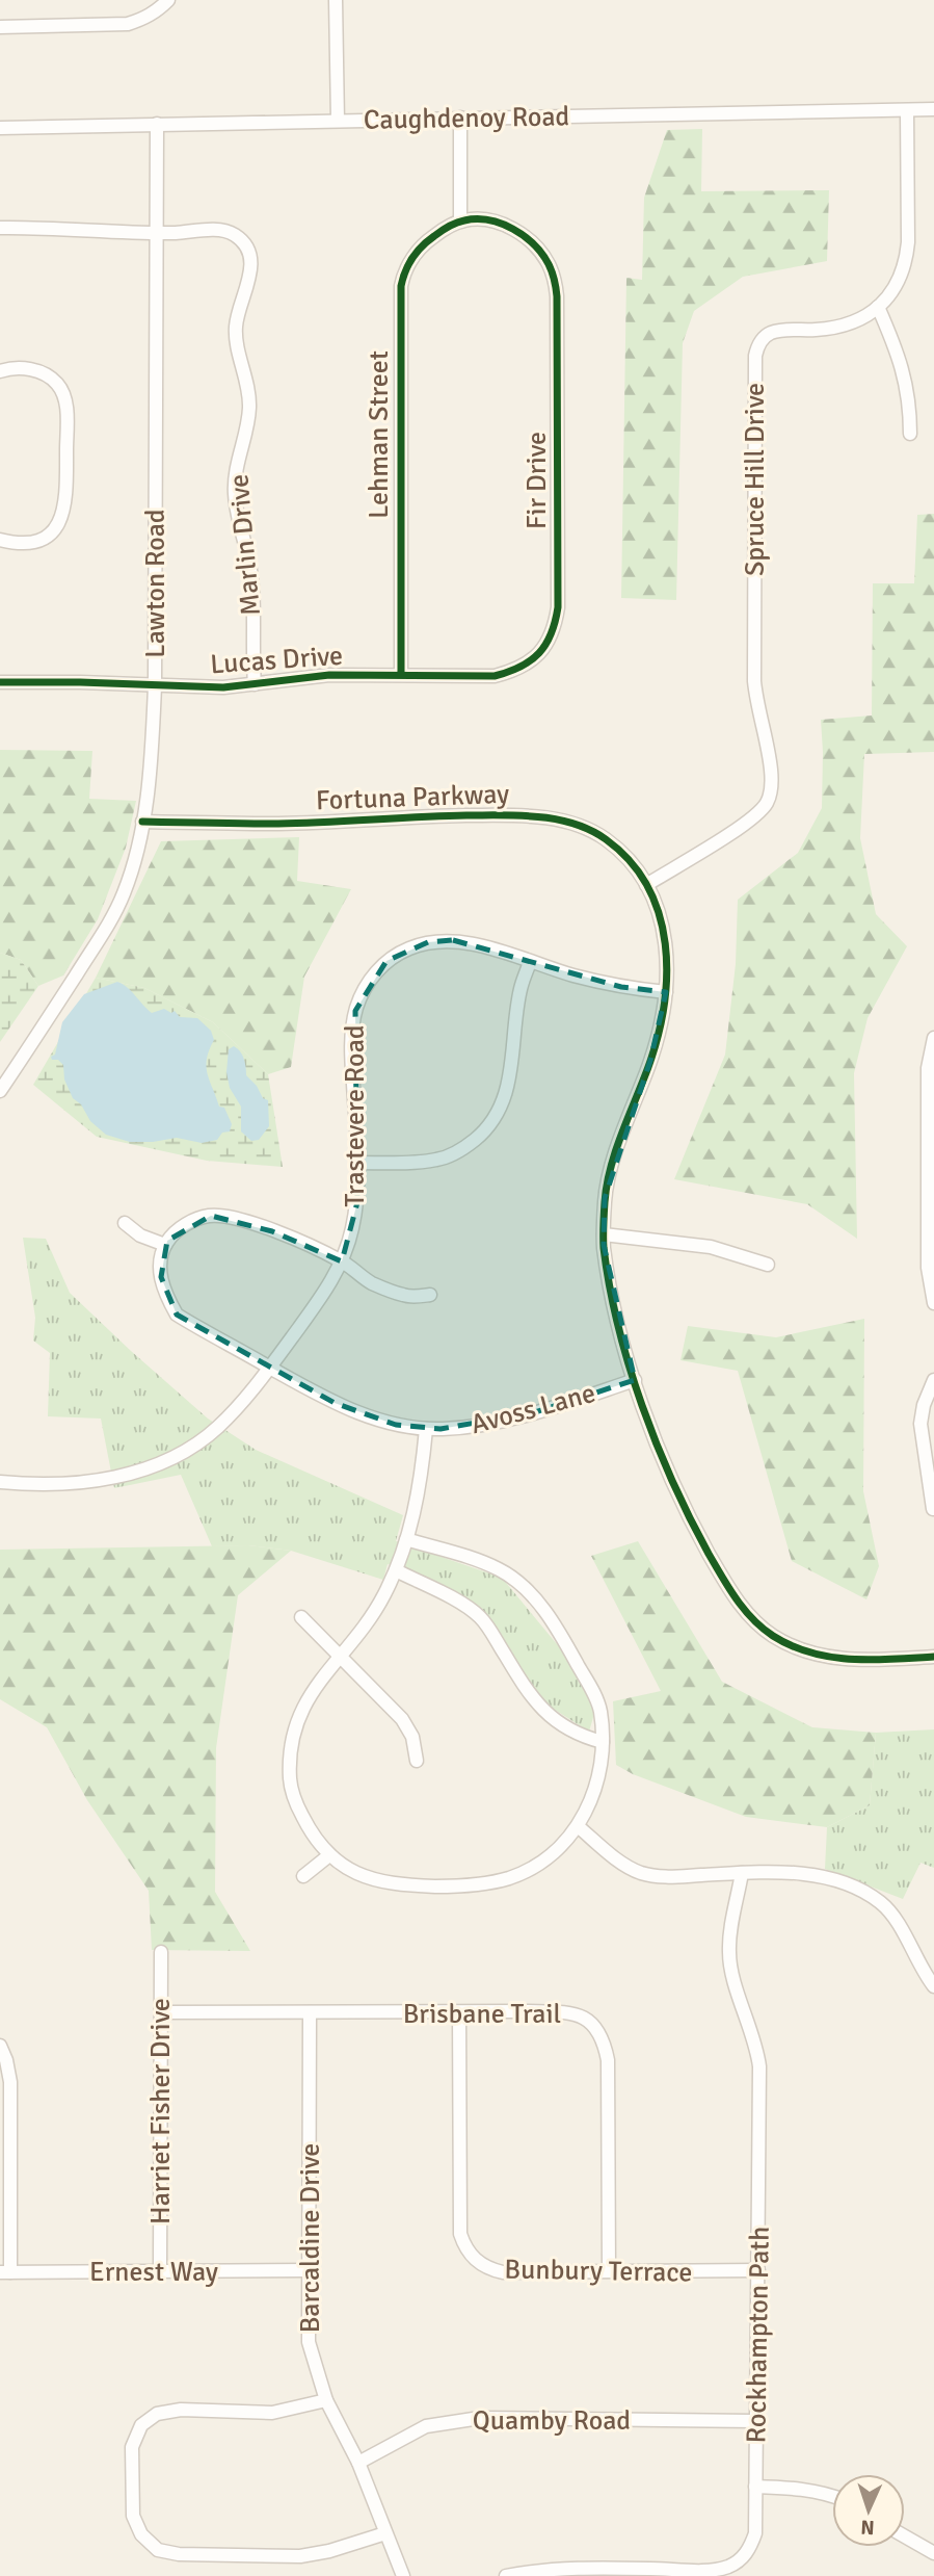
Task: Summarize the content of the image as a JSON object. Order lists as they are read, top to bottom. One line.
{"streets":{"street":["Caughdenoy Road","Lehman Street","Spruce Hill Drive","Fir Drive","Marlin Drive","Lawton Road","Lucas Drive","Fortuna Parkway","Trastevere Road","Avoss Lane","Brisbane Trail","Harriet Fisher Drive","Barcaldine Drive","Bunbury Terrace","Ernest Way","Rockhampton Path","Quamby Road"]},"crossings":[["Caughdenoy Road","Spruce Hill Drive"],["Caughdenoy Road","Lawton Road"],["Lehman Street","Fir Drive"],["Lehman Street","Lucas Drive"],["Spruce Hill Drive","Fortuna Parkway"],["Fir Drive","Lucas Drive"],["Marlin Drive","Lawton Road"],["Marlin Drive","Lucas Drive"],["Lawton Road","Lucas Drive"],["Lawton Road","Fortuna Parkway"],["Fortuna Parkway","Trastevere Road"],["Fortuna Parkway","Avoss Lane"],["Trastevere Road","Avoss Lane"],["Brisbane Trail","Harriet Fisher Drive"],["Brisbane Trail","Barcaldine Drive"],["Brisbane Trail","Bunbury Terrace"],["Harriet Fisher Drive","Ernest Way"],["Barcaldine Drive","Ernest Way"],["Barcaldine Drive","Quamby Road"],["Bunbury Terrace","Rockhampton Path"],["Rockhampton Path","Quamby Road"]],"north":"bottom"}
